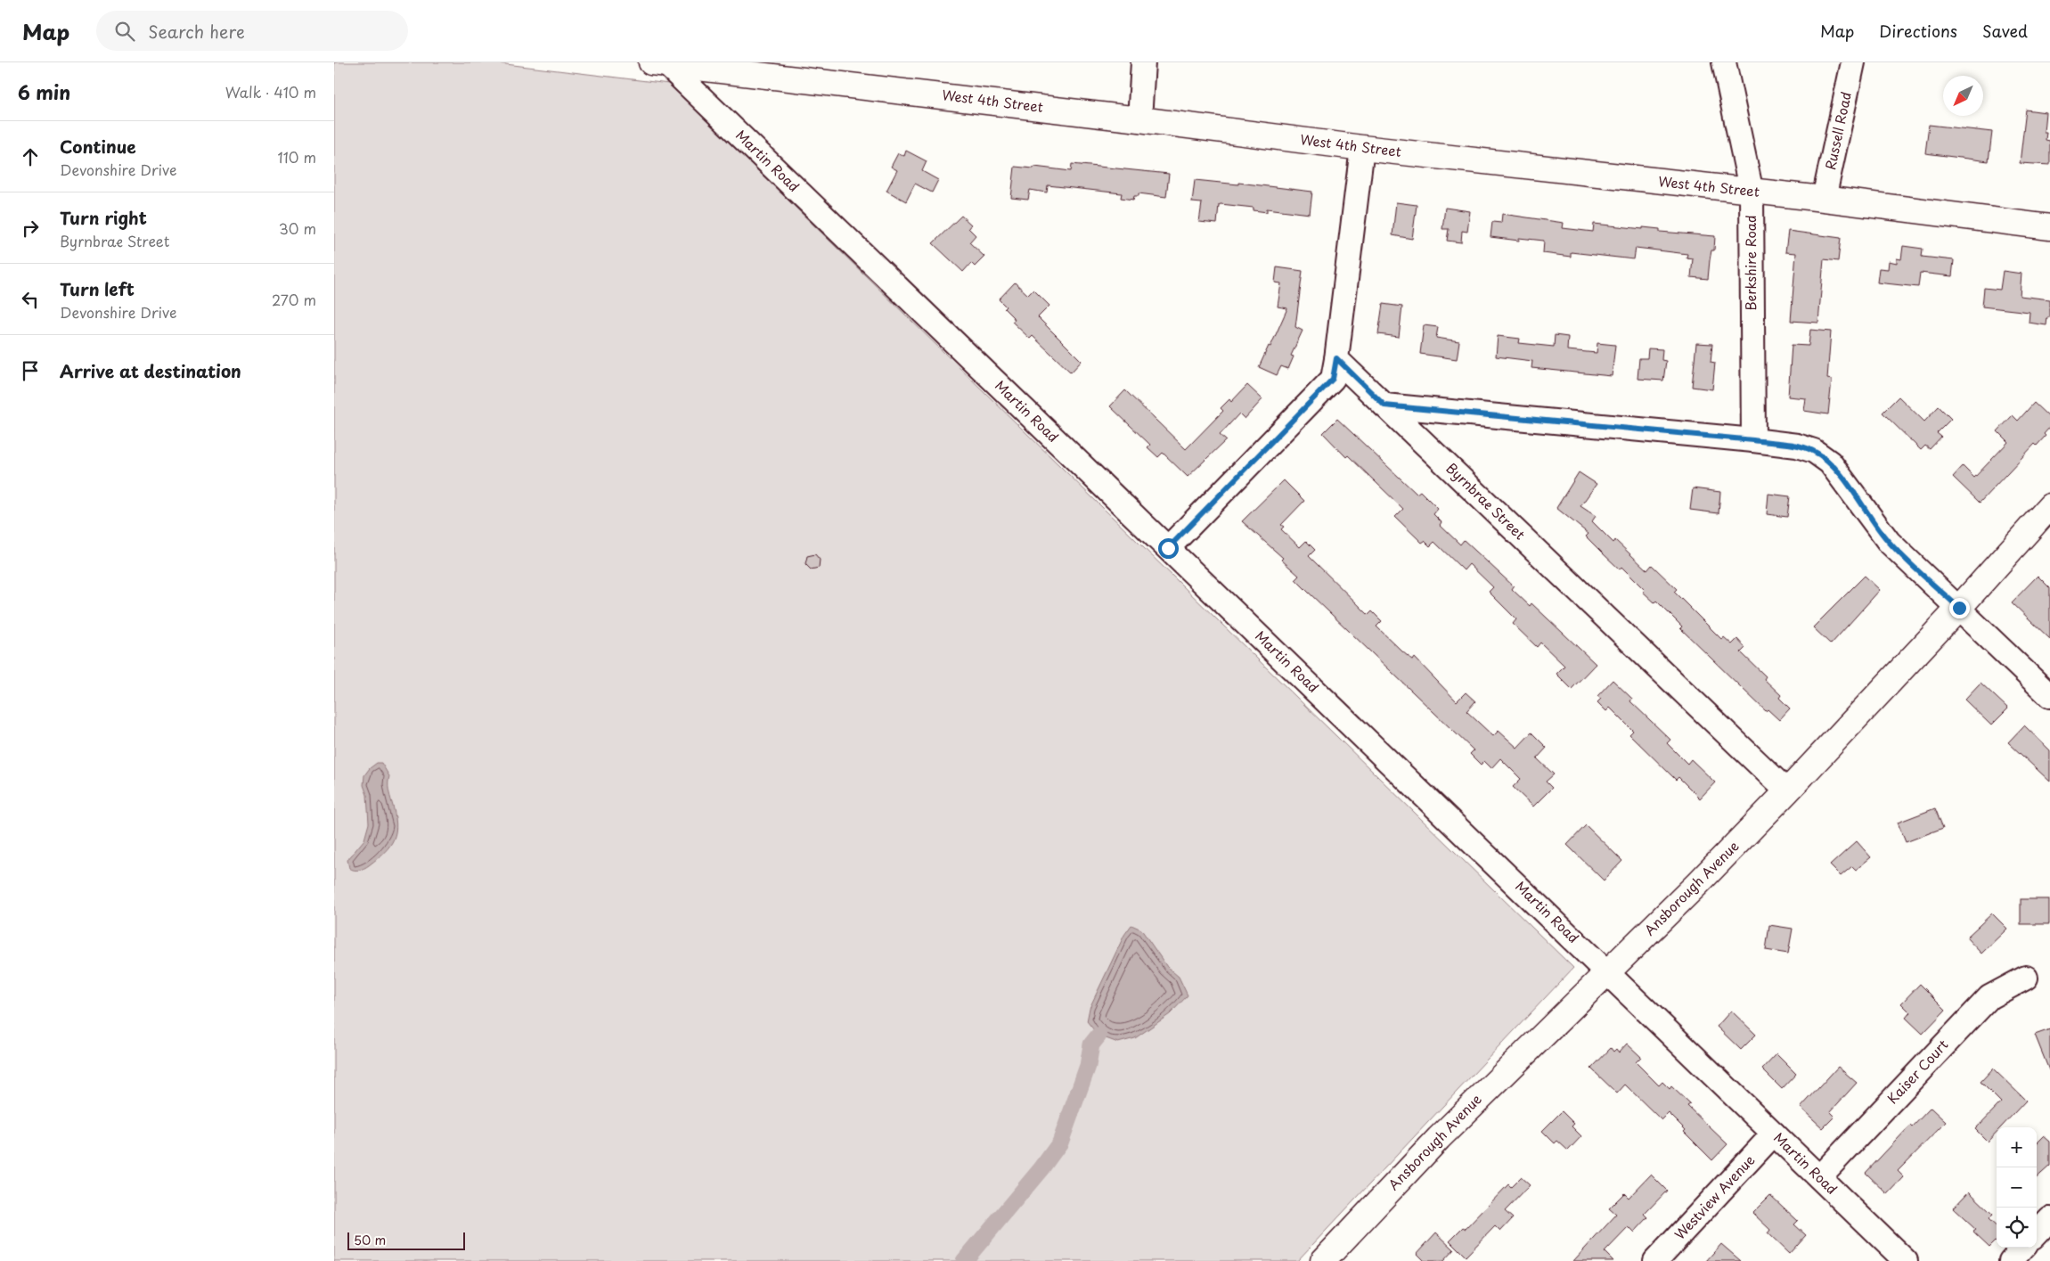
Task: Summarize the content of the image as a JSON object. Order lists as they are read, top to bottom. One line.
{"streets":{"main road":["West 4th Street","Ansborough Avenue"],"street":["Russell Road","Martin Road","Berkshire Road","Byrnbrae Street","Kaiser Court","Westview Avenue"]},"crossings":[["West 4th Street","Russell Road"],["West 4th Street","Martin Road"],["West 4th Street","Berkshire Road"],["Martin Road","Ansborough Avenue"],["Martin Road","Kaiser Court"],["Martin Road","Westview Avenue"],["Byrnbrae Street","Ansborough Avenue"]],"scale_bar":"50 m","north":"bottom left","page":{"header":"Map","search":"Search here","nav":["Map","Directions","Saved"],"heading":["6 min","Walk · 410 m"],"list":[["Continue","Devonshire Drive","110 m"],["Turn right","Byrnbrae Street","30 m"],["Turn left","Devonshire Drive","270 m"],"Arrive at destination"],"map_buttons":["+","−"],"scale":"50 m"}}
